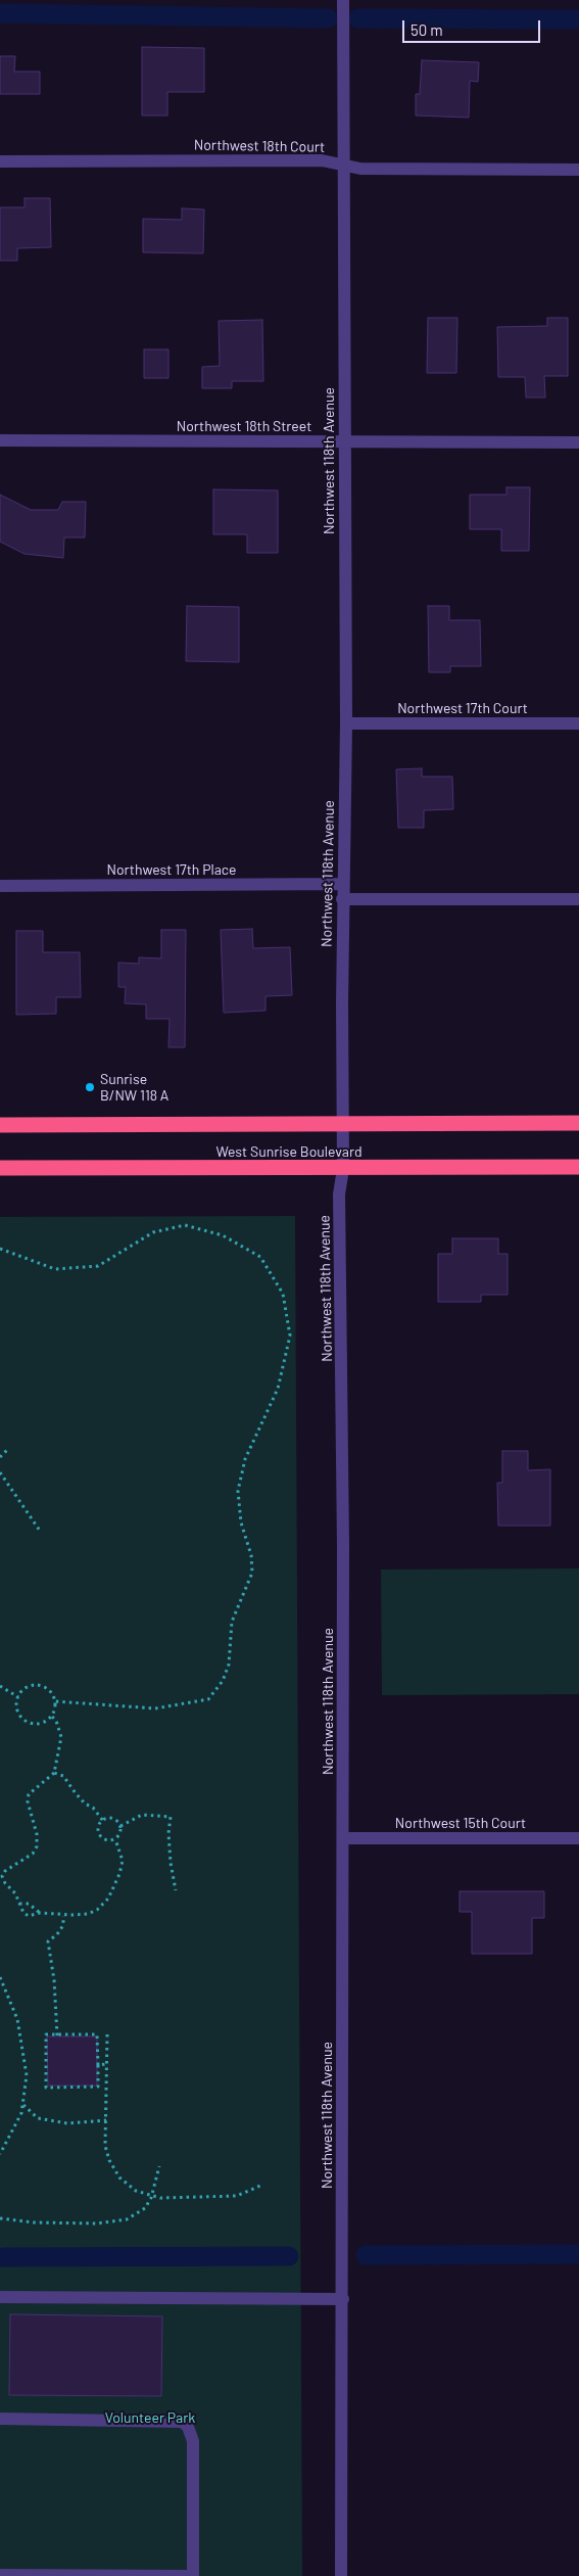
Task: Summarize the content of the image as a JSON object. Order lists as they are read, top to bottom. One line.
{"streets":{"highway":["West Sunrise Boulevard"],"street":["Northwest 18th Court","Northwest 18th Street","Northwest 118th Avenue","Northwest 17th Court","Northwest 17th Place","Northwest 15th Court"]},"crossings":[["Northwest 18th Court","Northwest 118th Avenue"],["Northwest 18th Street","Northwest 118th Avenue"],["Northwest 118th Avenue","Northwest 17th Court"],["Northwest 118th Avenue","Northwest 17th Place"],["Northwest 118th Avenue","West Sunrise Boulevard"],["Northwest 118th Avenue","Northwest 15th Court"]],"parks":["Volunteer Park"],"places":["Sunrise B/NW 118 A"],"scale_bar":"50 m"}
